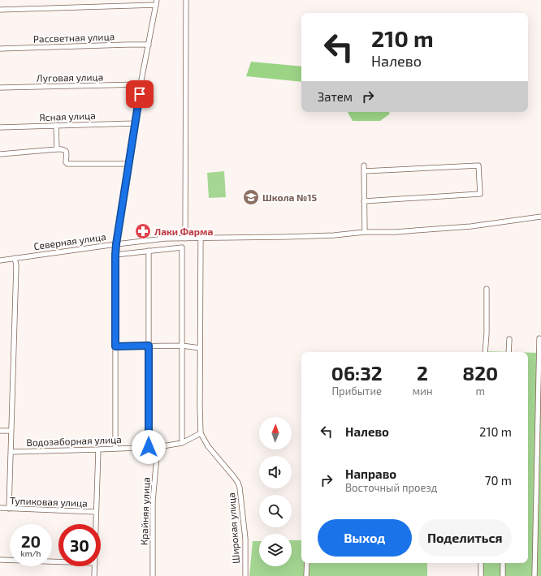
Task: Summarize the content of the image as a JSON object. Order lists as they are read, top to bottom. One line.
{"streets":{"street":["Рассветная улица","Луговая улица","Ясная улица","Северная улица","Водозаборная улица","Тупиковая улица","Крайняя улица","Широкая улица"]},"crossings":[["Водозаборная улица","Крайняя улица"],["Водозаборная улица","Широкая улица"]],"places":{"school or university":["Школа №15"],"pharmacy":["Лаки Фарма"]},"north":"top","page":{"turn":["210 m","Налево"],"then":"Затем","eta":["06:32","Прибытие","2","мин","820","m"],"list":[{"name":"Налево","value":"210 m"},{"name":"Направо","note":"Восточный проезд","value":"70 m"}],"buttons":["Выход","Поделиться"],"speed":"20 km/h","limit":"30"}}
